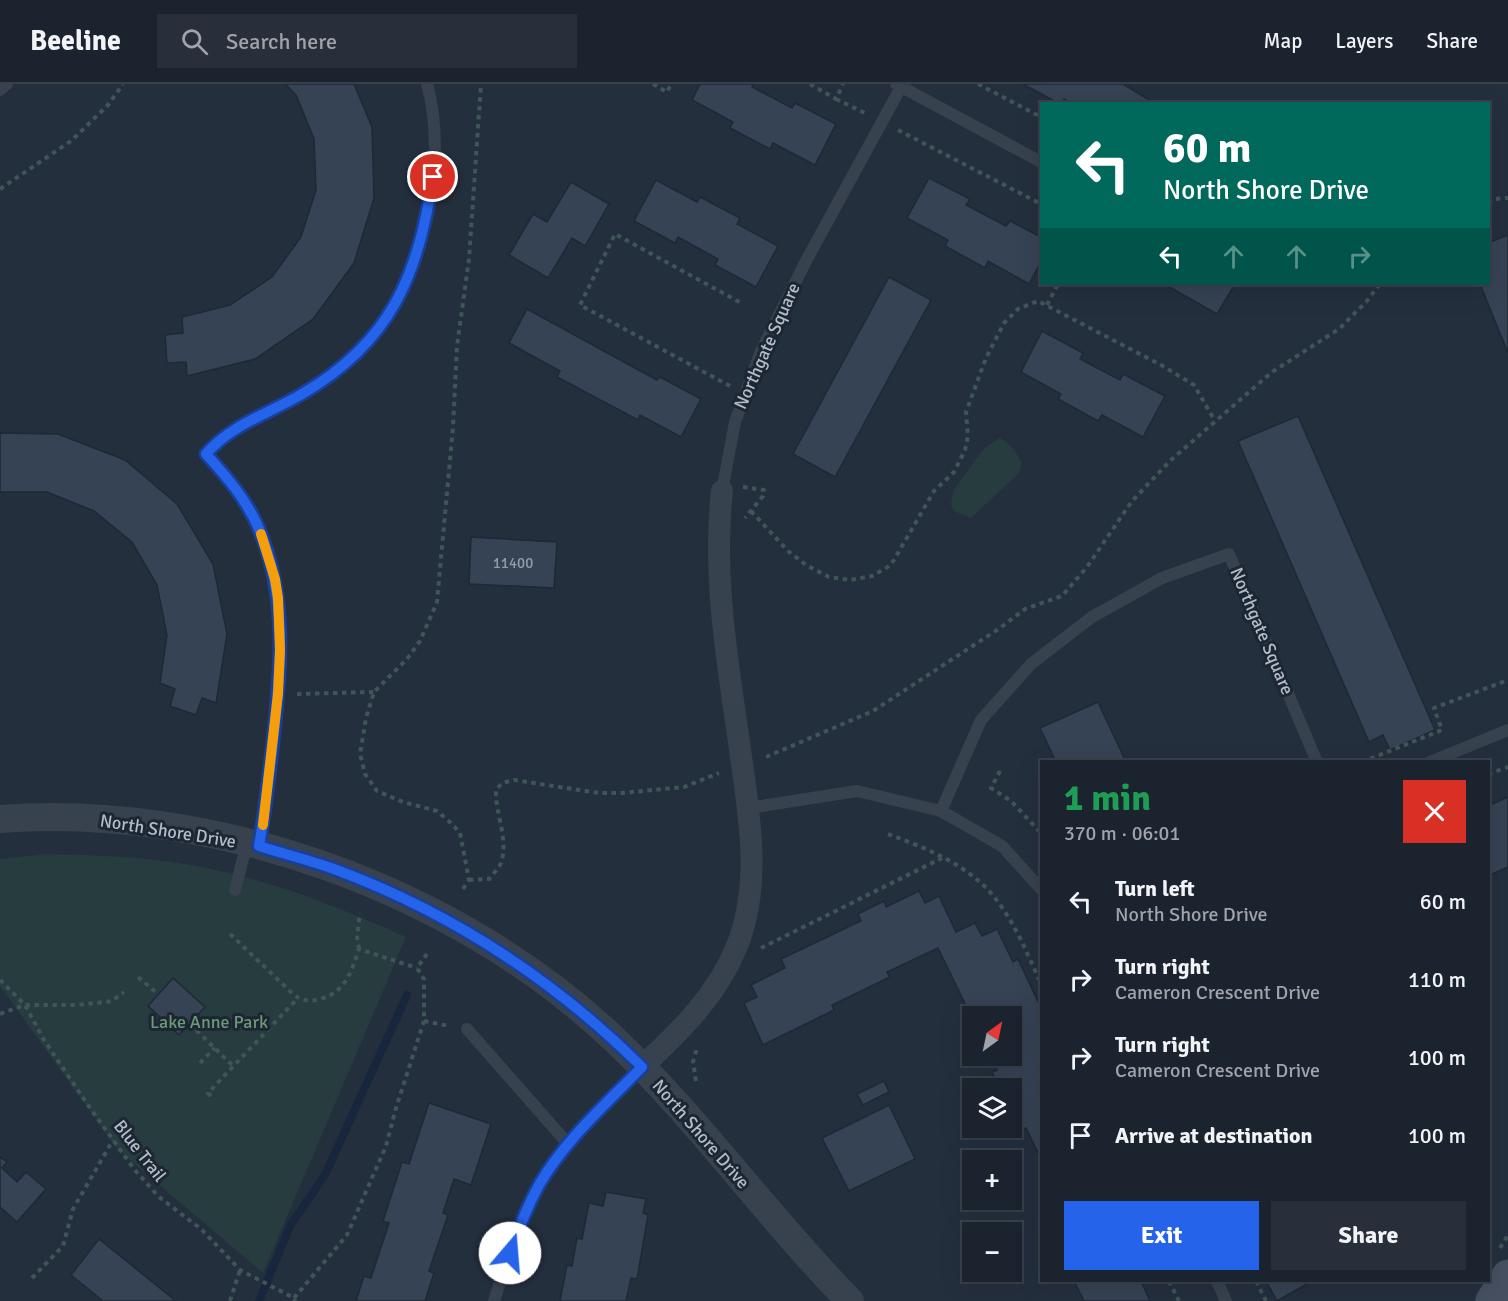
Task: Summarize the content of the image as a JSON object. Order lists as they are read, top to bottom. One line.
{"streets":{"street":["Northgate Square","North Shore Drive"],"path":["Blue Trail"]},"crossings":[["Northgate Square","North Shore Drive"]],"parks":["Lake Anne Park"],"house_numbers":["11400"],"north":"top right","page":{"header":"Beeline","search":"Search here","nav":["Map","Layers","Share"],"turn":["60 m","North Shore Drive"],"heading":["1 min","370 m · 06:01"],"list":[{"name":"Turn left","note":"North Shore Drive","value":"60 m"},{"name":"Turn right","note":"Cameron Crescent Drive","value":"110 m"},{"name":"Turn right","note":"Cameron Crescent Drive","value":"100 m"},{"name":"Arrive at destination","value":"100 m"}],"map_buttons":["+","−"],"buttons":["Exit","Share"]}}
